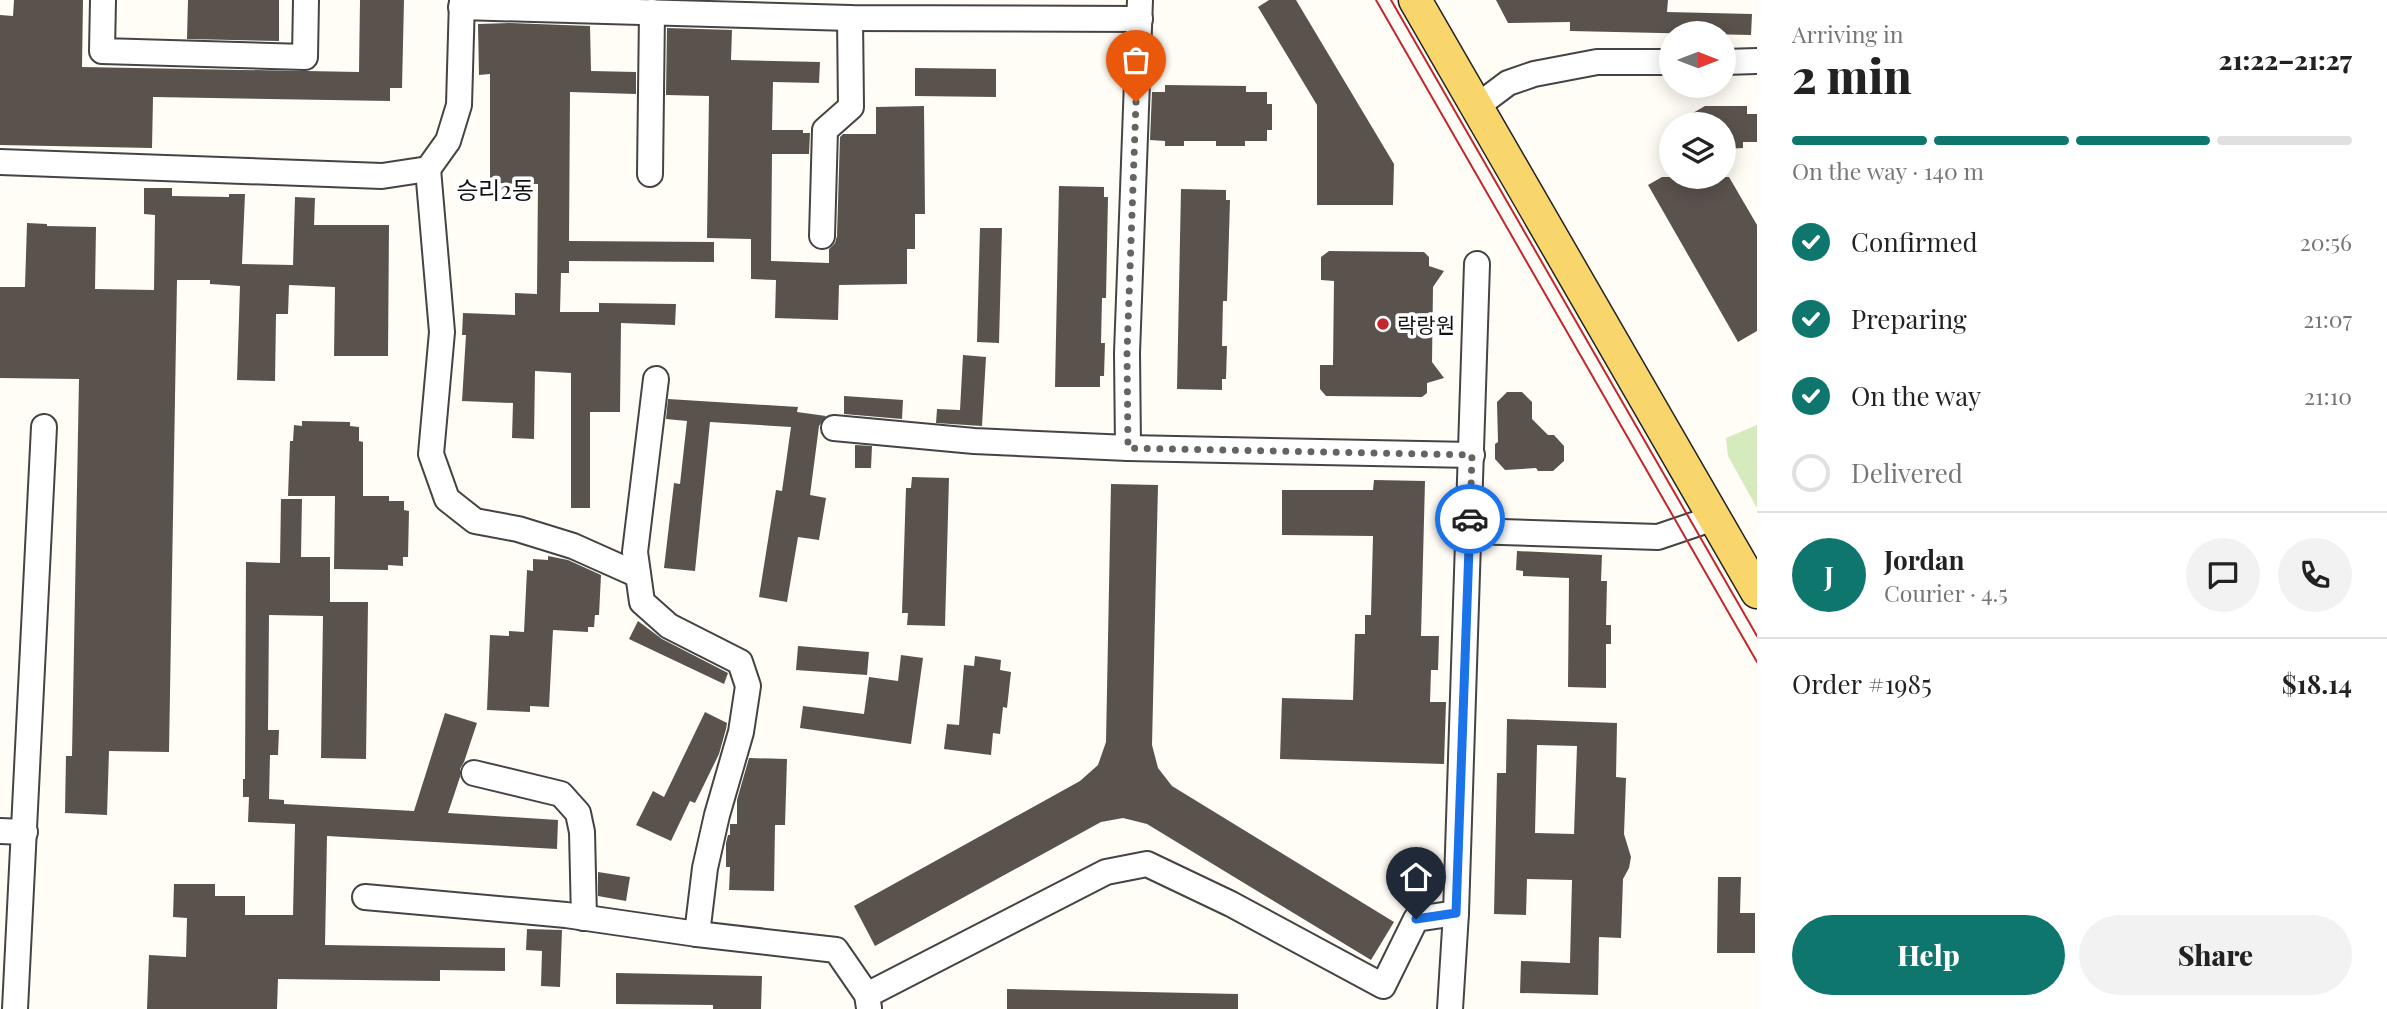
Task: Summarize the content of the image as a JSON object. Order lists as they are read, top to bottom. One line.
{"districts":["승리2동"],"places":["락랑원"],"north":"right","page":{"heading":["2 min","Arriving in","21:22–21:27"],"panel":["Jordan","Courier · 4.5","Order #1985","$18.14"],"bar":"On the way · 140 m","list":[["Confirmed","20:56"],["Preparing","21:07"],["On the way","21:10"],"Delivered"],"round":"J","buttons":["Help","Share"]}}
